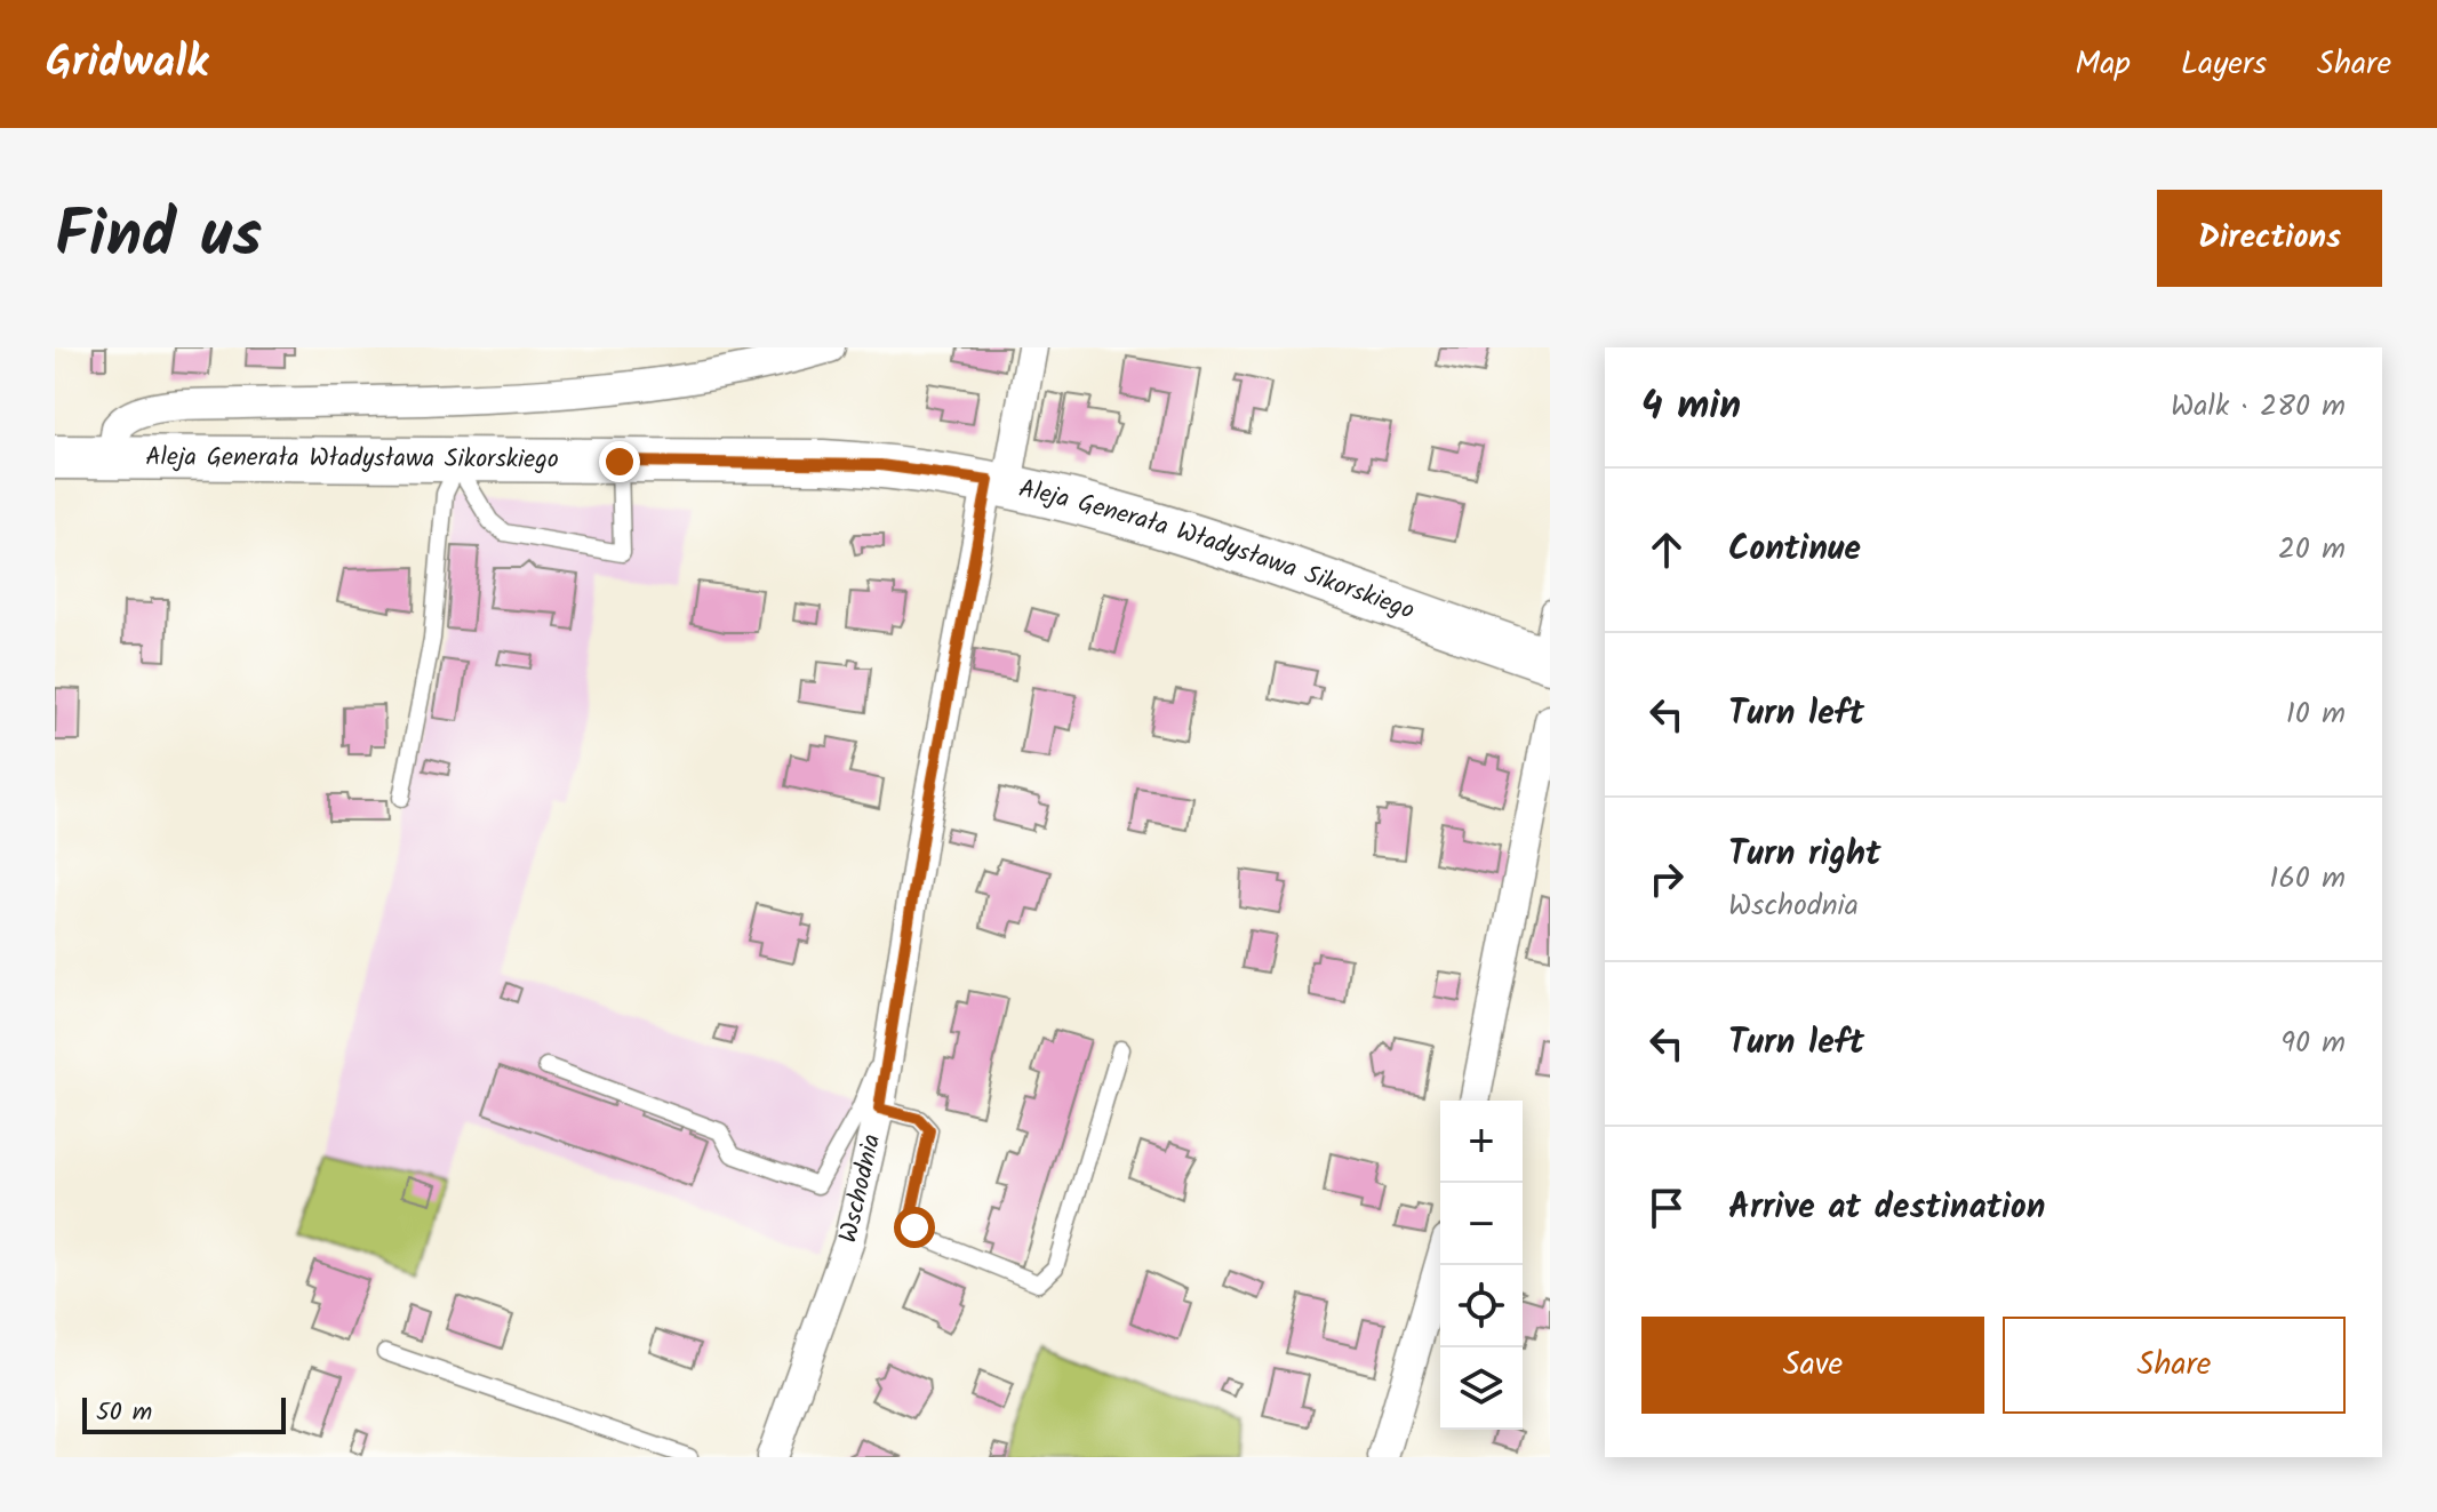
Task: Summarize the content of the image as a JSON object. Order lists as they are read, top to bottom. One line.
{"streets":{"main road":["Aleja Generała Władysława Sikorskiego"],"street":["Wschodnia"]},"crossings":[["Aleja Generała Władysława Sikorskiego","Wschodnia"]],"scale_bar":"50 m","page":{"header":"Gridwalk","nav":["Map","Layers","Share"],"title":"Find us","buttons":["Directions",["Save","Share"]],"heading":["4 min","Walk · 280 m"],"list":[["Continue","20 m"],["Turn left","10 m"],["Turn right","Wschodnia","160 m"],["Turn left","90 m"],"Arrive at destination"],"map_buttons":["+","−"],"scale":"50 m"}}
